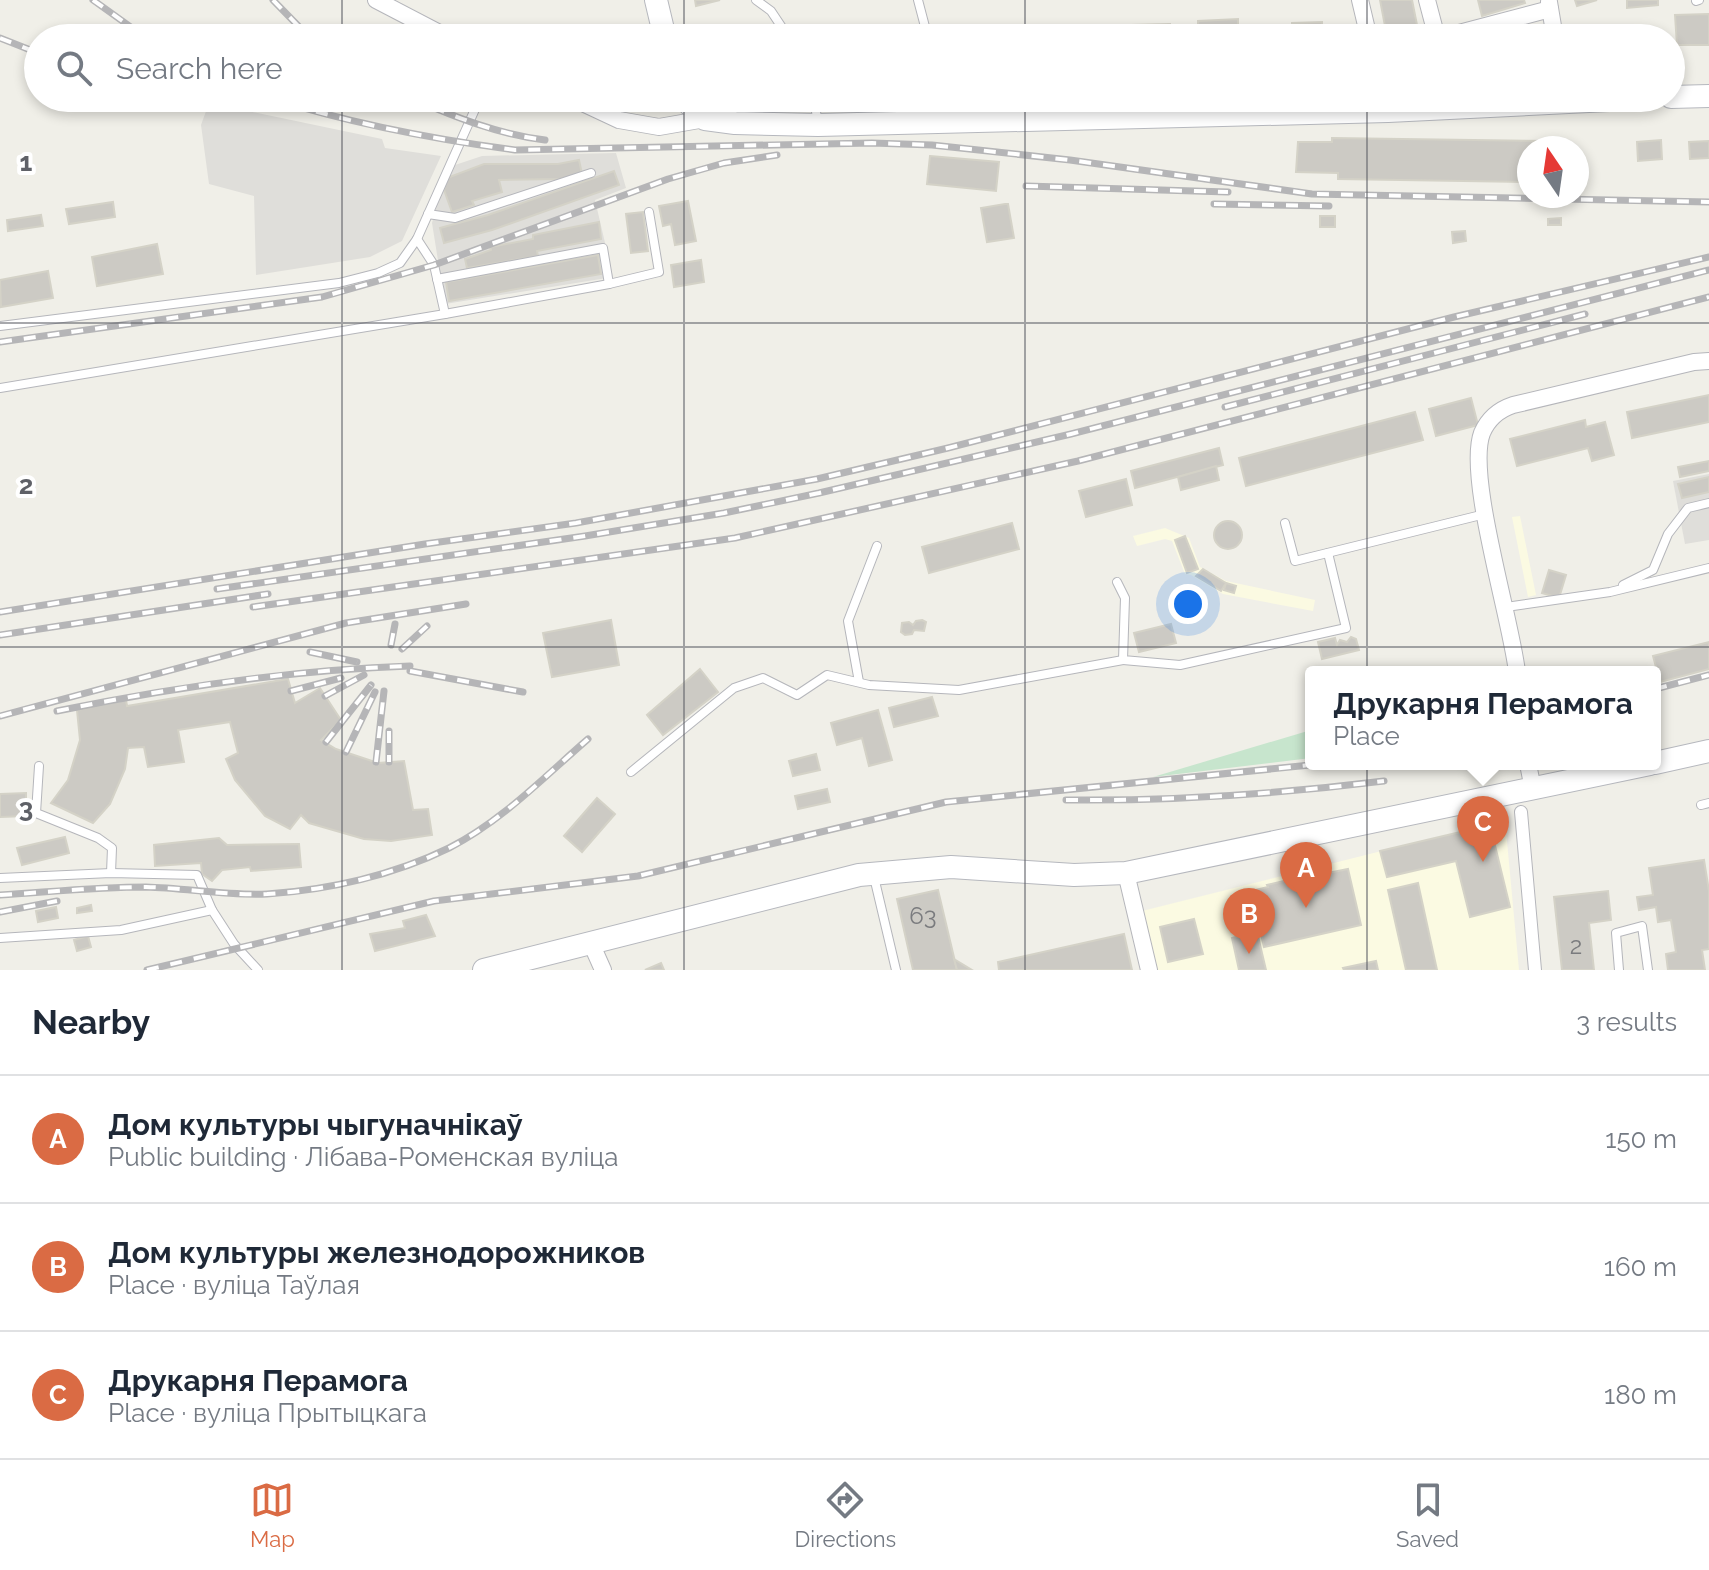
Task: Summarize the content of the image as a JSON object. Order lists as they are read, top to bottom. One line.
{"house_numbers":["63","2"],"north":"top","page":{"search":"Search here","popup":["Друкарня Перамога","Place"],"pins":["C","A","B"],"heading":["Nearby","3 results"],"list":[{"mark":"A","name":"Дом культуры чыгуначнікаў","note":"Public building · Лібава-Роменская вуліца","value":"150 m"},{"mark":"B","name":"Дом культуры железнодорожников","note":"Place · вуліца Таўлая","value":"160 m"},{"mark":"C","name":"Друкарня Перамога","note":"Place · вуліца Прытыцкага","value":"180 m"}],"nav":["Map","Directions","Saved"]},"grid":{"rows":["1","2","3"]}}
